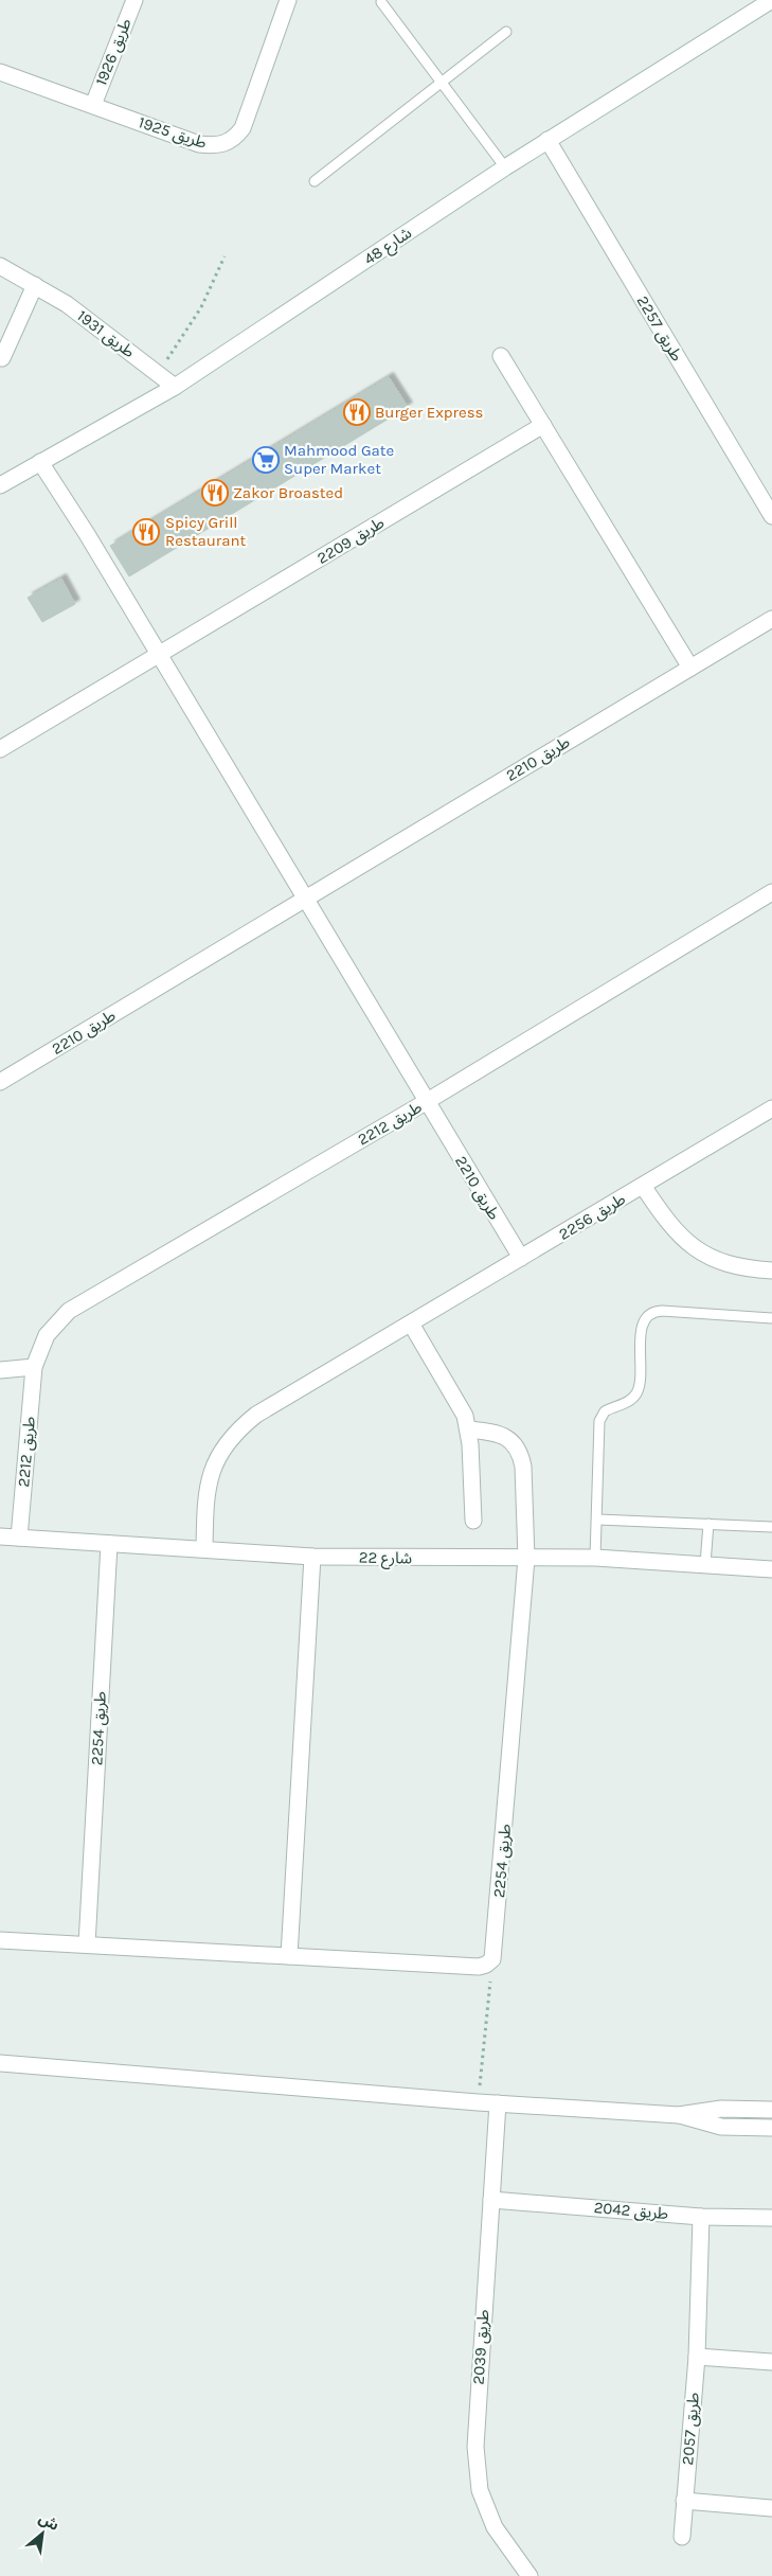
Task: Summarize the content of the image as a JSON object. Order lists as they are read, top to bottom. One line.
{"streets":{"street":["طريق 1926","طريق 1925","شارع 48","طريق 2257","طريق 1931","طريق 2209","طريق 2210","طريق 2212","طريق 2256","شارع 22","طريق 2254","طريق 2042","طريق 2039","طريق 2057"]},"crossings":[["طريق 1926","طريق 1925"],["شارع 48","طريق 2257"],["شارع 48","طريق 1931"],["طريق 2210","طريق 2212"],["طريق 2210","طريق 2256"],["طريق 2212","شارع 22"],["طريق 2256","شارع 22"],["شارع 22","طريق 2254"],["طريق 2042","طريق 2039"],["طريق 2042","طريق 2057"]],"places":{"restaurant":["Burger Express","Zakor Broasted","Spicy Grill Restaurant"],"supermarket":["Mahmood Gate Super Market"]},"north":"top right"}
